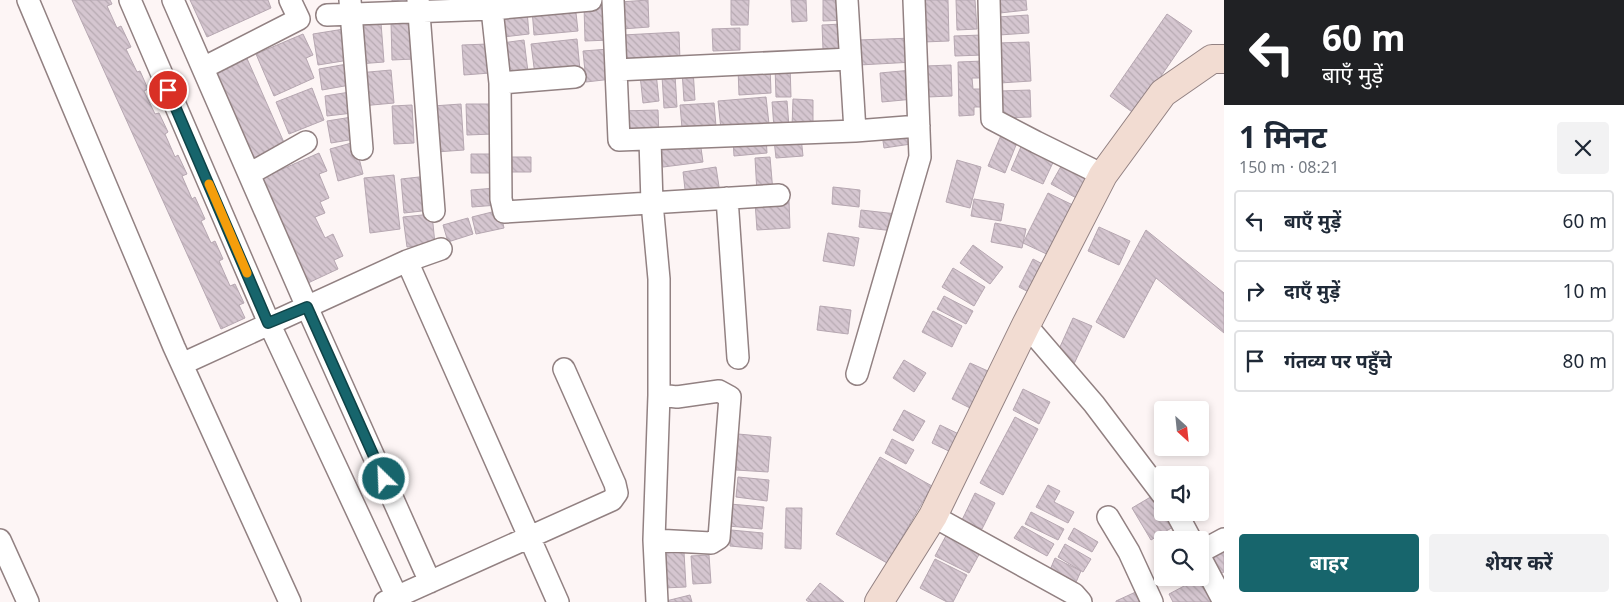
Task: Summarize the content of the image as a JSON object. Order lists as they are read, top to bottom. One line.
{"north":"bottom right","page":{"turn":["60 m","बाएँ मुड़ें"],"heading":["1 मिनट","150 m · 08:21"],"list":[{"name":"बाएँ मुड़ें","value":"60 m"},{"name":"दाएँ मुड़ें","value":"10 m"},{"name":"गंतव्य पर पहुँचे","value":"80 m"}],"buttons":["बाहर","शेयर करें"]}}
